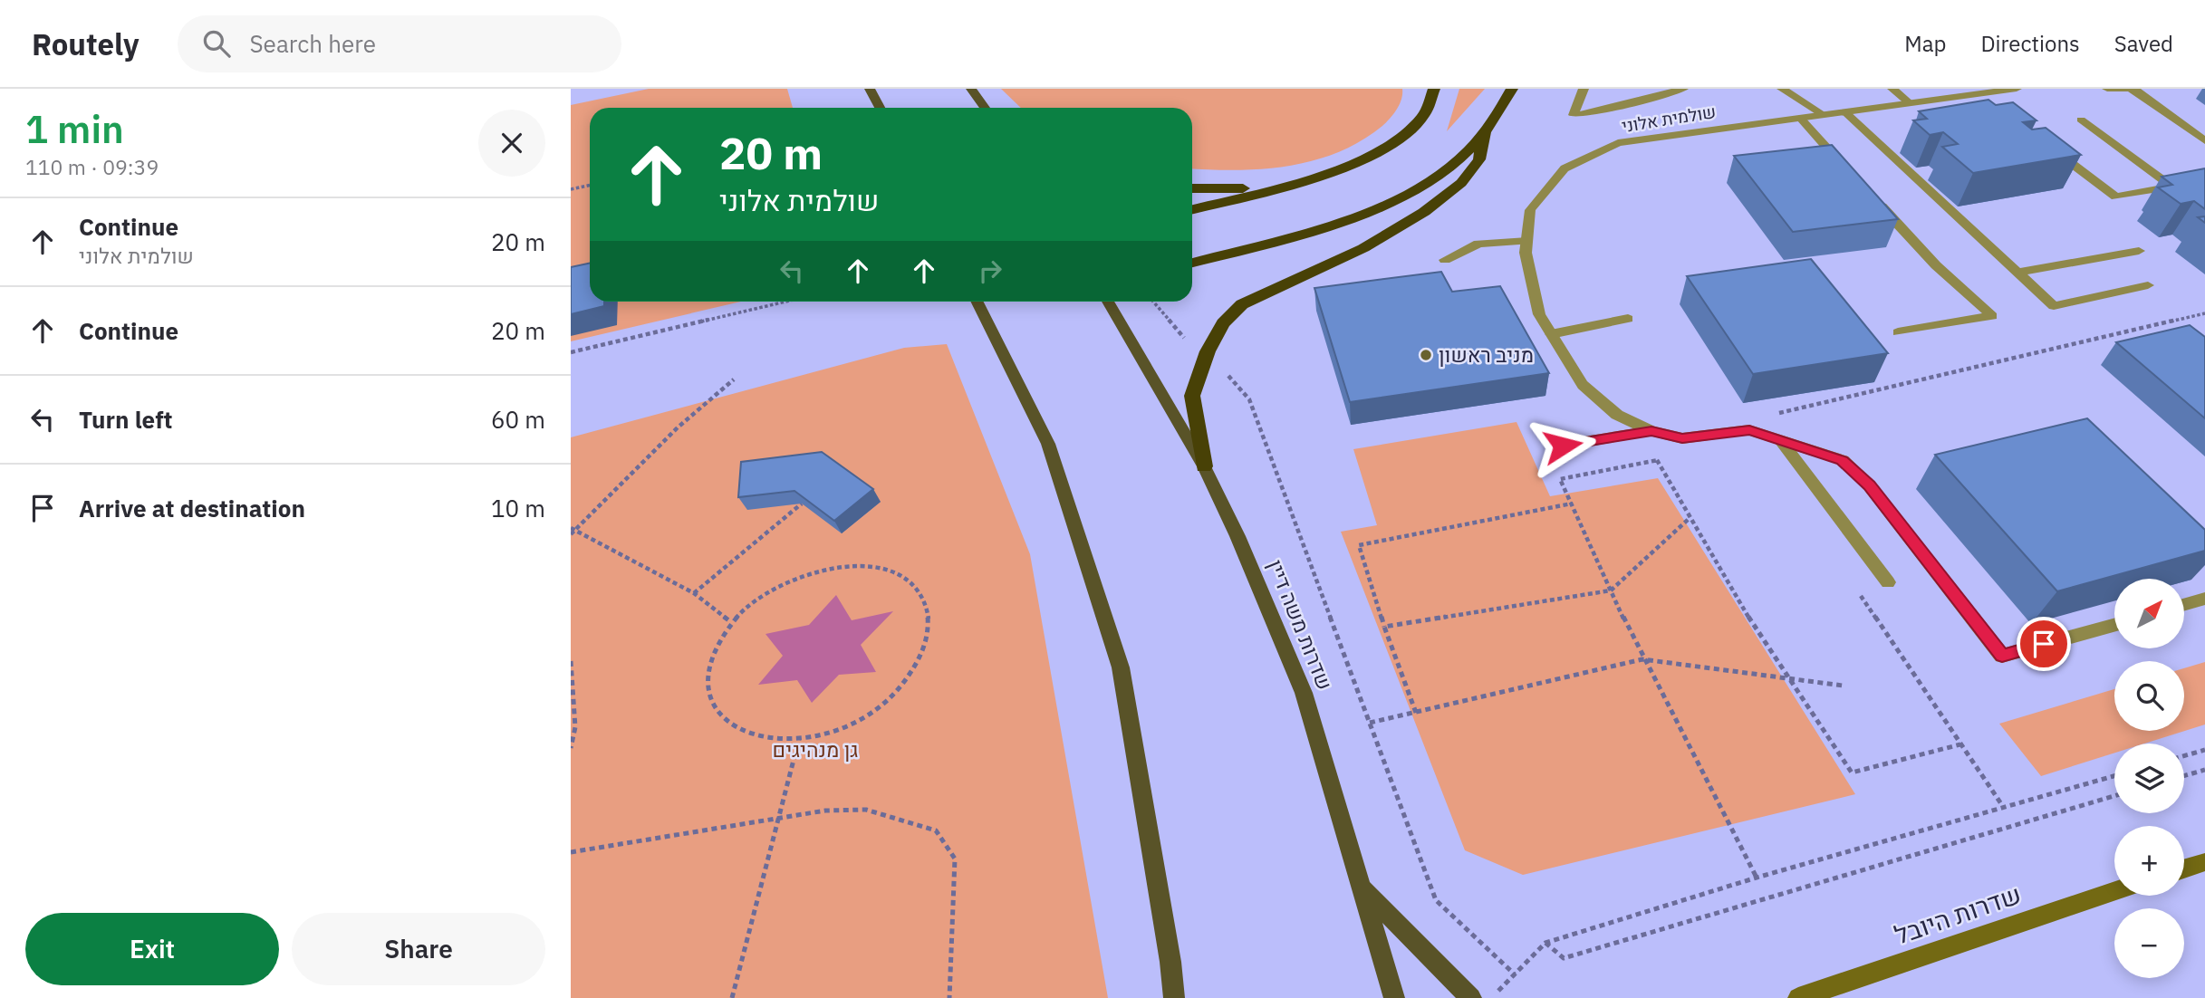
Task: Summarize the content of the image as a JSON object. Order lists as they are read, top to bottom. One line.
{"streets":{"main road":["שדרות משה דיין"],"street":["שולמית אלוני","שדרות היובל"]},"parks":["גן מנהיגים"],"places":["מניב ראשון"],"north":"top right","page":{"header":"Routely","search":"Search here","nav":["Map","Directions","Saved"],"heading":["1 min","110 m · 09:39"],"turn":["20 m","שולמית אלוני"],"list":[{"name":"Continue","note":"שולמית אלוני","value":"20 m"},{"name":"Continue","value":"20 m"},{"name":"Turn left","value":"60 m"},{"name":"Arrive at destination","value":"10 m"}],"map_buttons":["+","−"],"buttons":["Exit","Share"]}}
